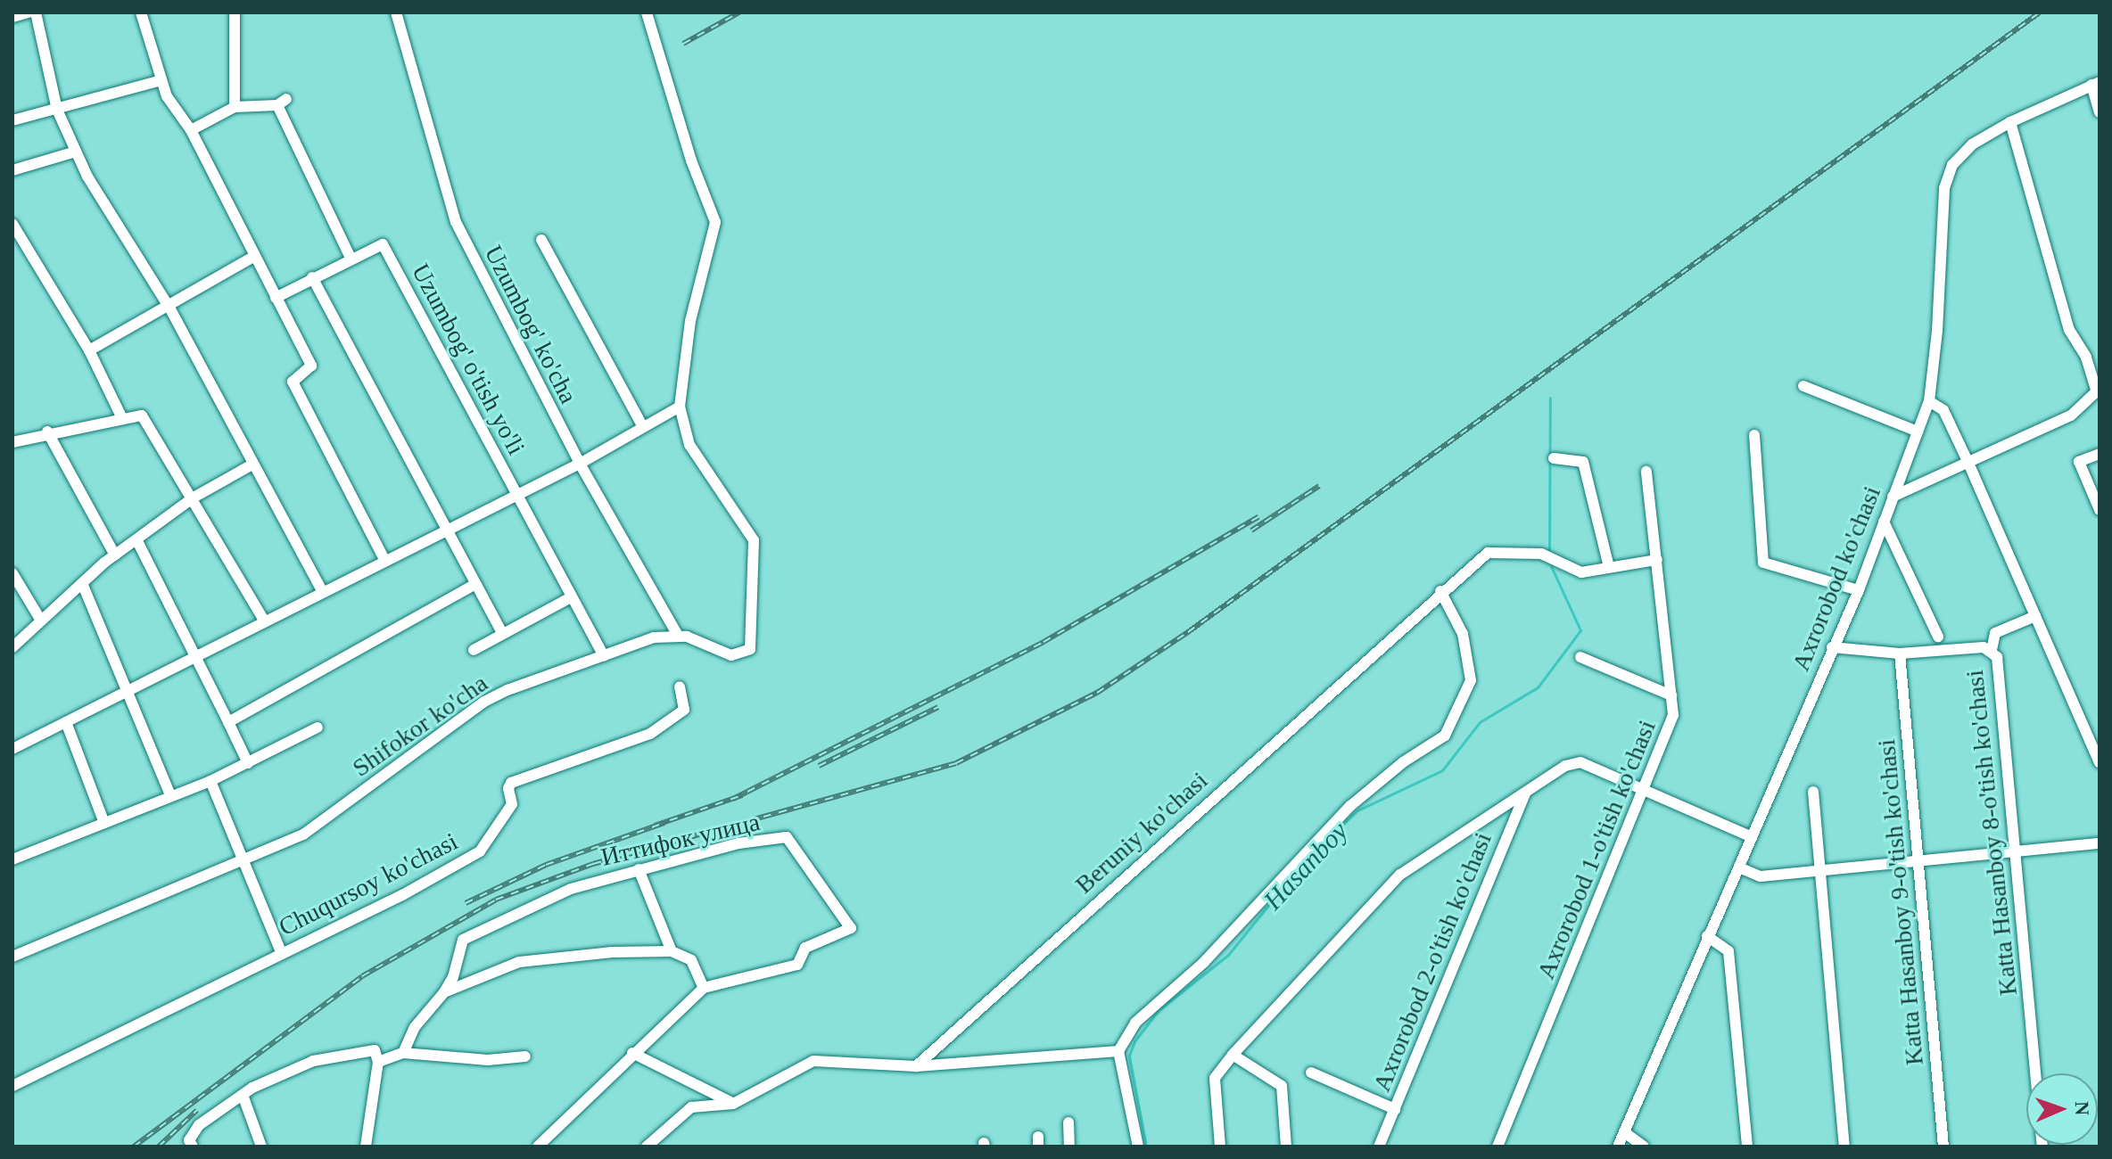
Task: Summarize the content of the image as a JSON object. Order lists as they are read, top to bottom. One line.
{"streets":{"street":["Uzumbog' ko'cha","Uzumbog' o'tish yo'li","Axrorobod ko'chasi","Shifokor ko'cha","Beruniy ko'chasi","Katta Hasanboy 8-o'tish ko'chasi","Иттифок улица","Axrorobod 1-o'tish ko'chasi","Chuqursoy ko'chasi","Katta Hasanboy 9-o'tish ko'chasi","Axrorobod 2-o'tish ko'chasi"]},"crossings":[["Uzumbog' ko'cha","Shifokor ko'cha"],["Uzumbog' o'tish yo'li","Shifokor ko'cha"],["Axrorobod ko'chasi","Katta Hasanboy 8-o'tish ko'chasi"],["Beruniy ko'chasi","Axrorobod 1-o'tish ko'chasi"],["Katta Hasanboy 8-o'tish ko'chasi","Katta Hasanboy 9-o'tish ko'chasi"]],"water":["Hasanboy"],"north":"right"}
